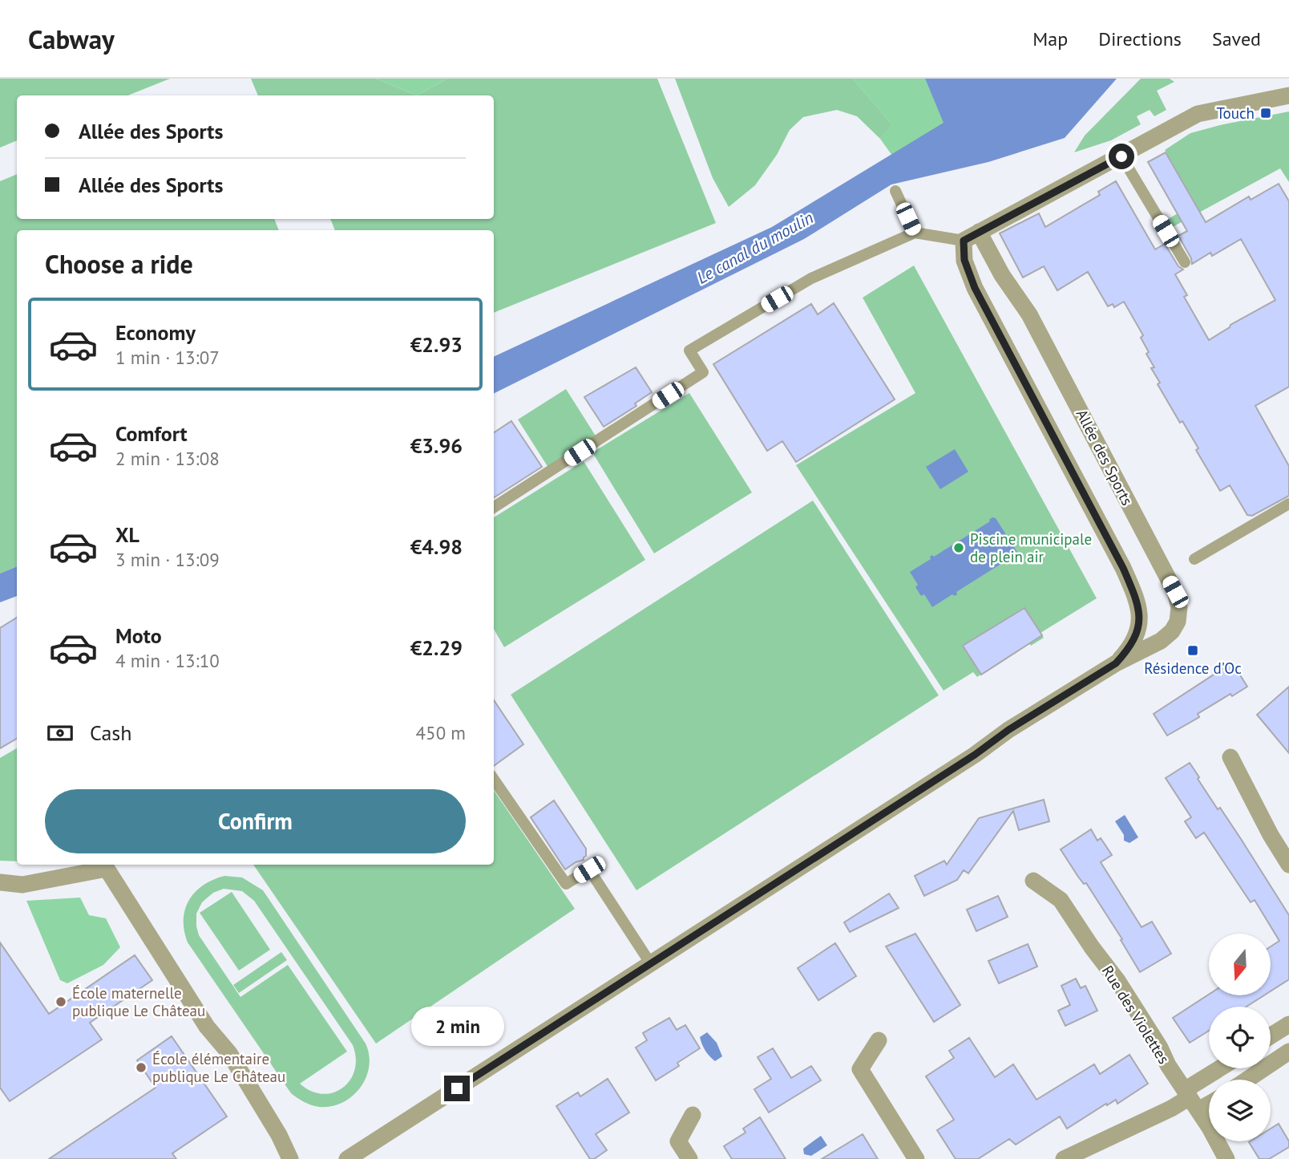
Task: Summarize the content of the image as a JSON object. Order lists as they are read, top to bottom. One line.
{"streets":{"street":["Allée des Sports","Rue des Violettes"]},"water":["Le canal du moulin"],"places":{"transit":["Touch","Résidence d'Oc"],"other":["Piscine municipale de plein air","École maternelle publique Le Château","École élémentaire publique Le Château"]},"north":"bottom","page":{"header":"Cabway","nav":["Map","Directions","Saved"],"banner":["Allée des Sports","Allée des Sports"],"heading":"Choose a ride","list":[{"name":"Economy","note":"1 min · 13:07","value":"€2.93"},{"name":"Comfort","note":"2 min · 13:08","value":"€3.96"},{"name":"XL","note":"3 min · 13:09","value":"€4.98"},{"name":"Moto","note":"4 min · 13:10","value":"€2.29"}],"pay":["Cash","450 m"],"buttons":"Confirm","bubble":"2 min"}}
